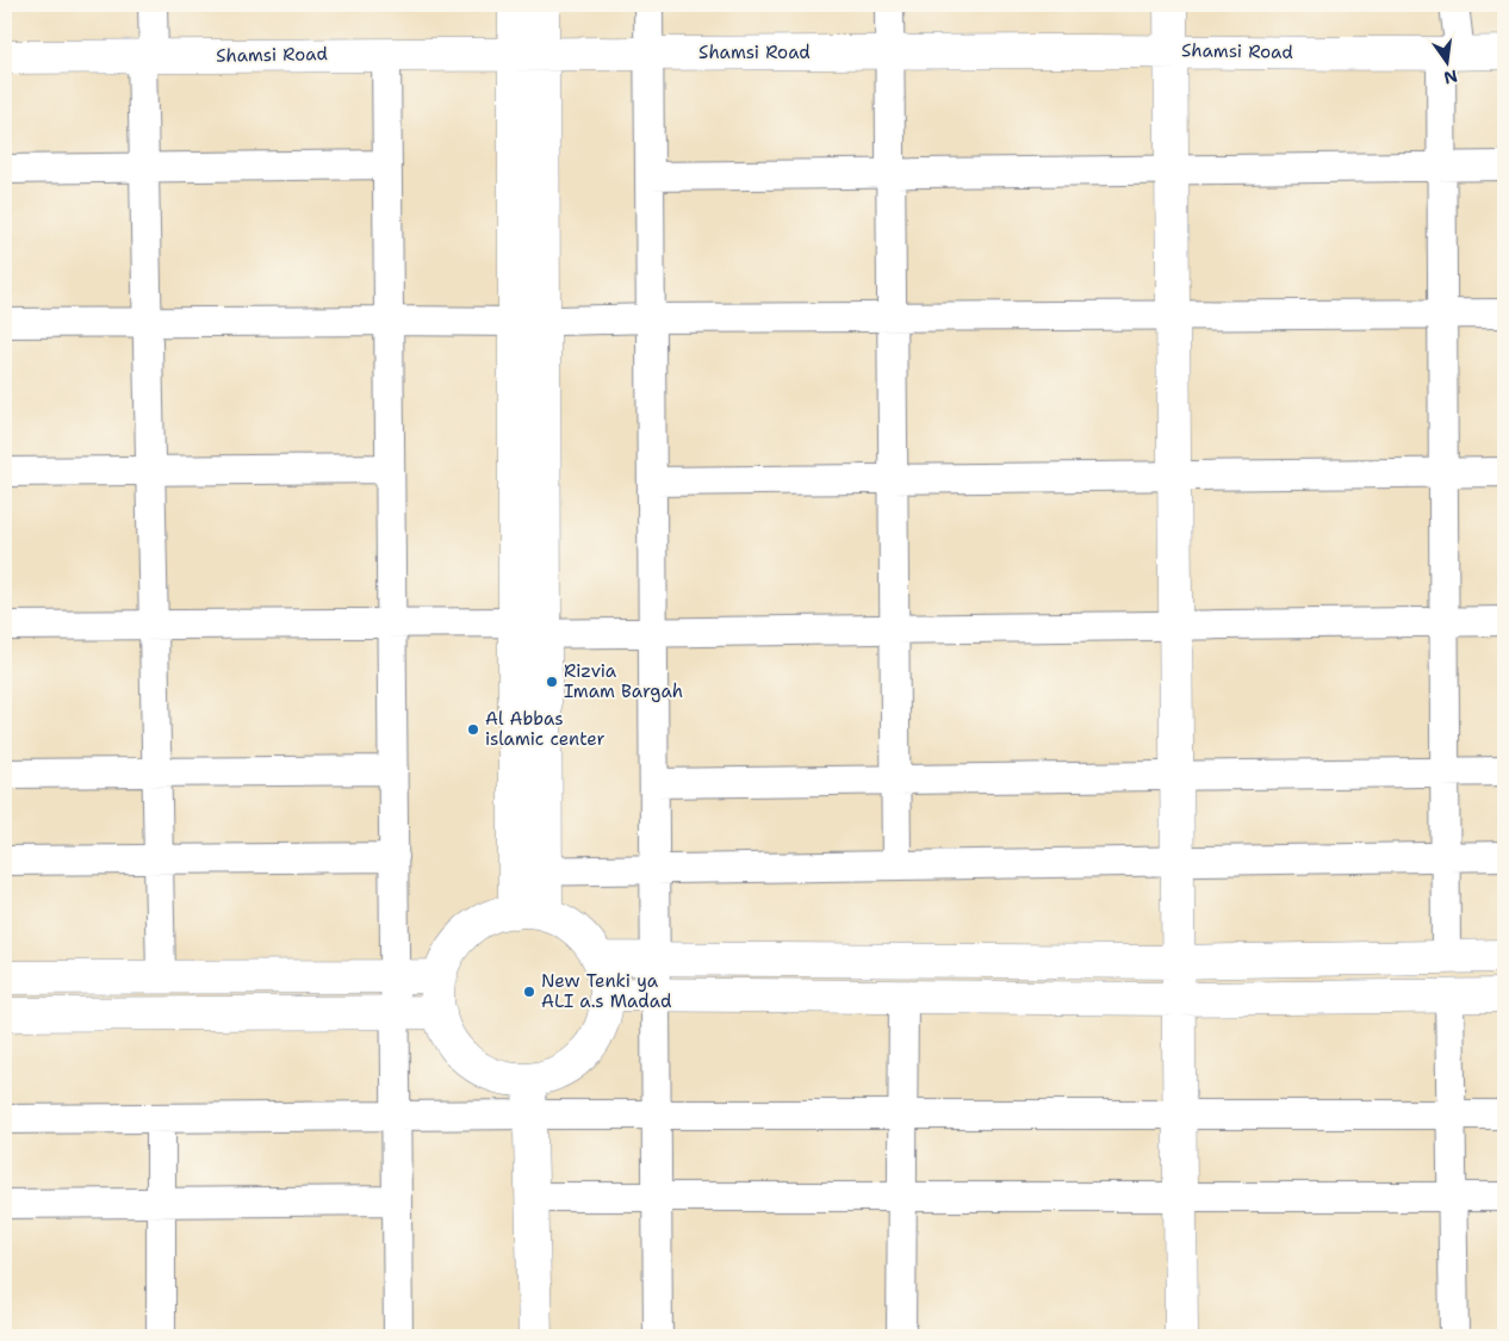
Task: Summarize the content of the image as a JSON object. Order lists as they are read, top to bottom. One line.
{"streets":{"street":["Shamsi Road"]},"places":["Rizvia Imam Bargah","Al Abbas islamic center","New Tenki ya ALI a.s Madad"],"north":"bottom"}
